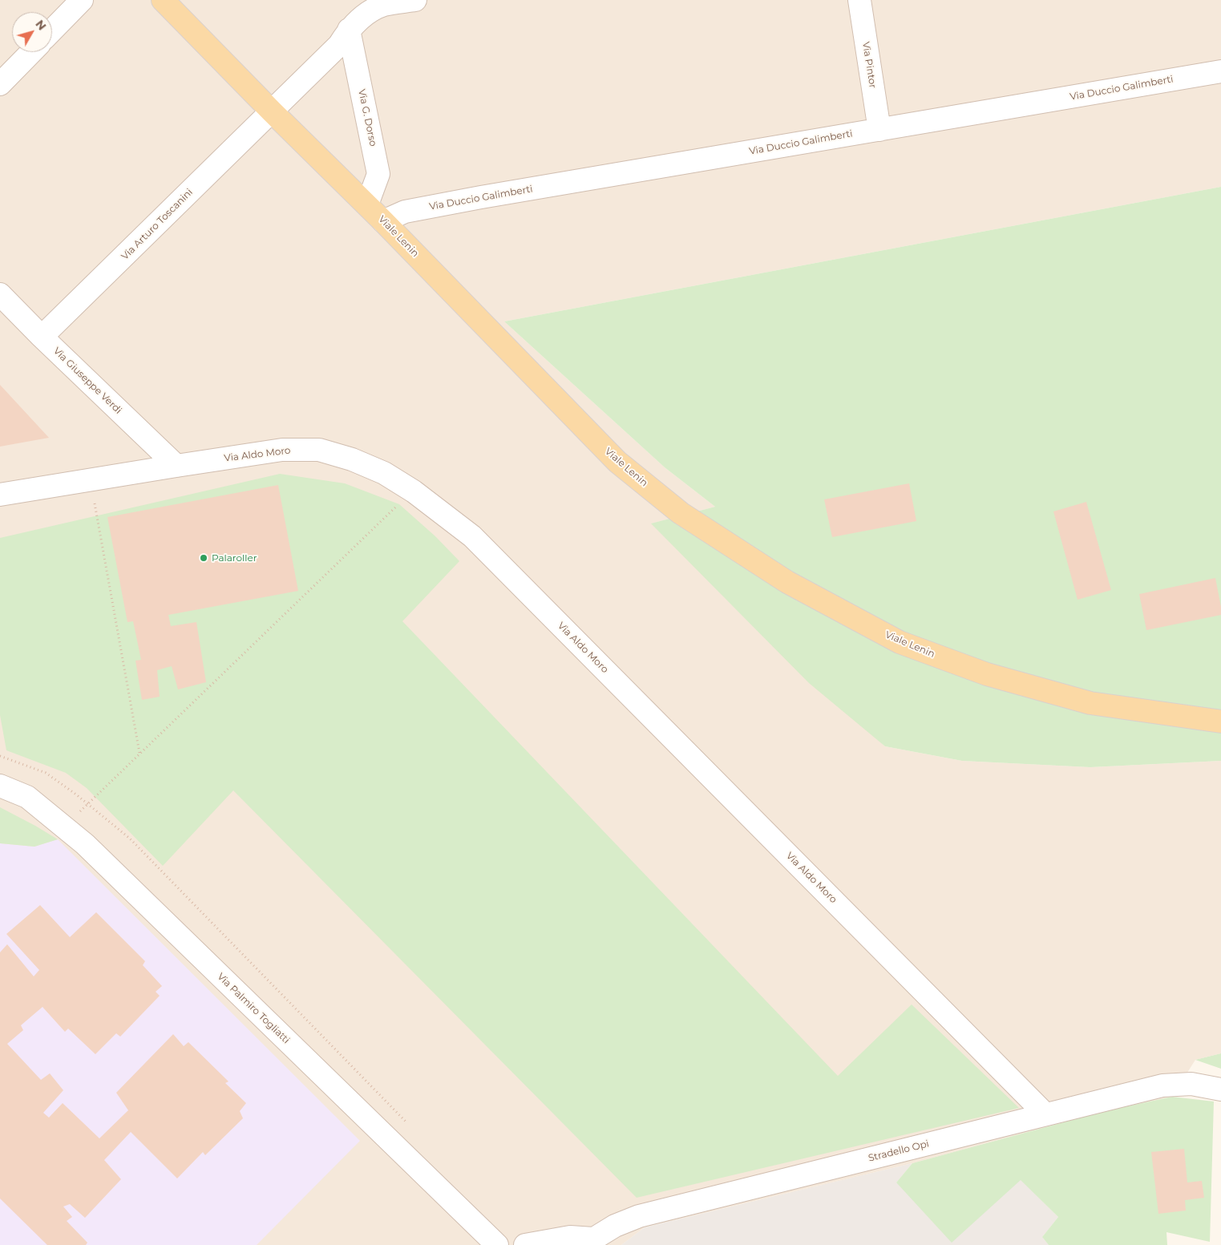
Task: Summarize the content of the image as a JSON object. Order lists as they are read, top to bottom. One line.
{"streets":{"main road":["Viale Lenin"],"street":["Via Pintor","Via Duccio Galimberti","Via G. Dorso","Via Arturo Toscanini","Via Giuseppe Verdi","Via Aldo Moro","Via Palmiro Togliatti","Stradello Opi"]},"crossings":[["Via Pintor","Via Duccio Galimberti"],["Via Duccio Galimberti","Viale Lenin"],["Via G. Dorso","Via Arturo Toscanini"],["Via G. Dorso","Viale Lenin"],["Via Arturo Toscanini","Viale Lenin"],["Via Arturo Toscanini","Via Giuseppe Verdi"],["Via Giuseppe Verdi","Via Aldo Moro"],["Via Aldo Moro","Stradello Opi"]],"places":["Palaroller"],"north":"top right"}
